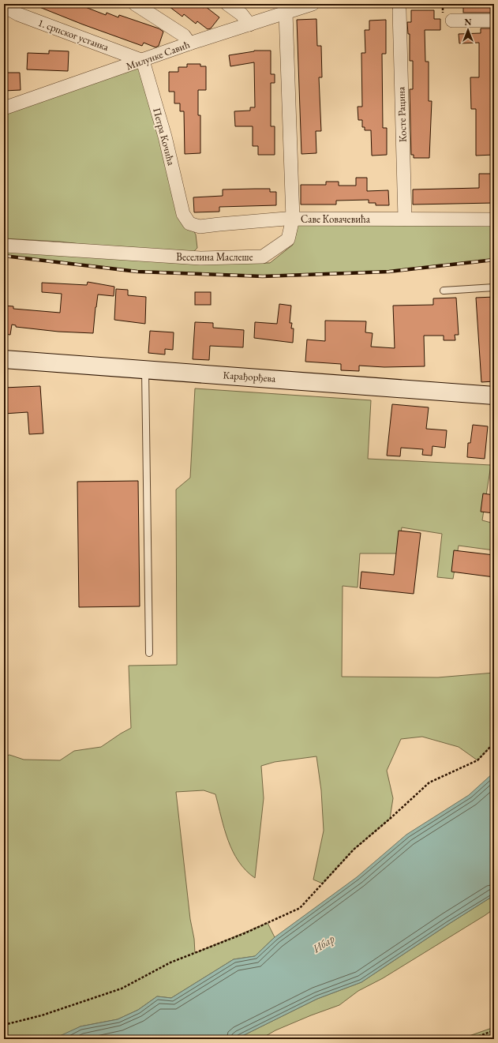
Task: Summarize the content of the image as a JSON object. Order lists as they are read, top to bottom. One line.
{"streets":{"street":["1. српског устанка","Милунке Савић","Косте Рацина","Петра Кочића","Саве Ковачевића","Веселина Маслеше","Карађорђева"]},"crossings":[["1. српског устанка","Милунке Савић"],["1. српског устанка","Петра Кочића"],["Милунке Савић","Петра Кочића"],["Милунке Савић","Веселина Маслеше"],["Косте Рацина","Саве Ковачевића"],["Петра Кочића","Саве Ковачевића"],["Саве Ковачевића","Веселина Маслеше"]],"water":["Ибар"],"north":"top"}
